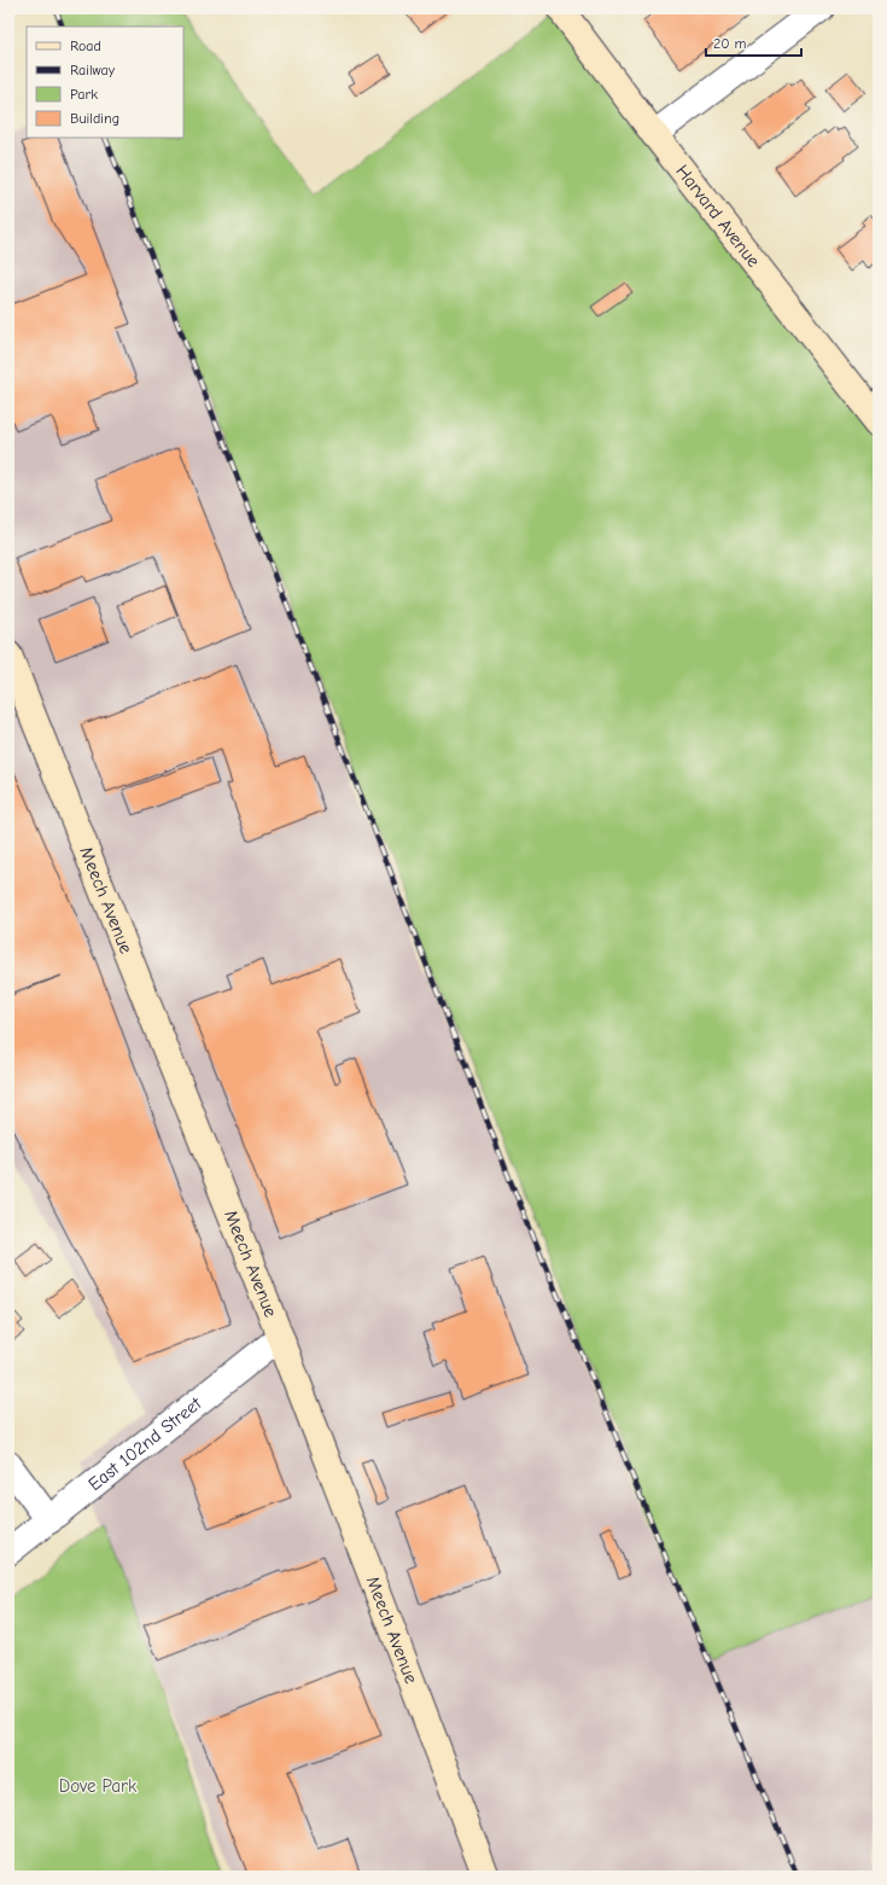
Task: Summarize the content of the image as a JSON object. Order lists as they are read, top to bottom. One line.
{"streets":{"street":["Harvard Avenue","Meech Avenue","East 102nd Street"]},"crossings":[["Meech Avenue","East 102nd Street"]],"parks":["Dove Park"],"legend":["Road","Railway","Park","Building"],"scale_bar":"20 m"}
